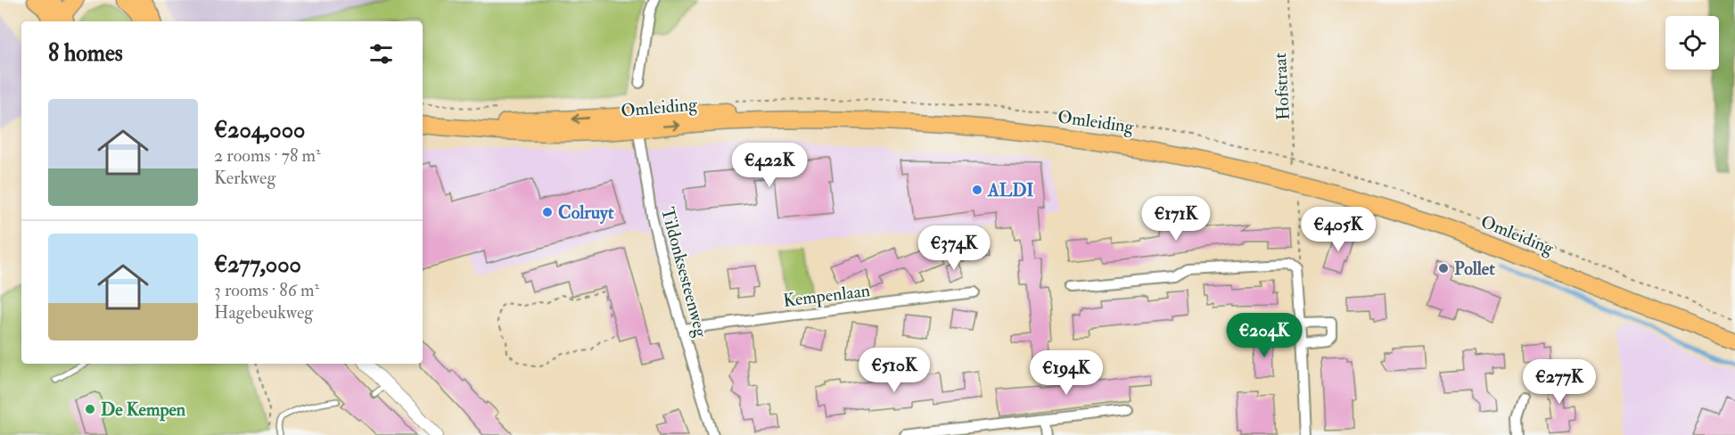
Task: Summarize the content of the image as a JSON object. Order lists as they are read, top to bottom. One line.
{"streets":{"main road":["Omleiding"],"street":["Tildonksesteenweg","Kempenlaan"],"path":["Hofstraat"]},"crossings":[["Hofstraat","Omleiding"],["Omleiding","Tildonksesteenweg"],["Tildonksesteenweg","Kempenlaan"]],"places":["ALDI","Colruyt","Pollet","De Kempen"],"page":{"heading":"8 homes","list":[{"name":"€204,000","note":"2 rooms · 78 m² · Kerkweg"},{"name":"€277,000","note":"3 rooms · 86 m² · Hagebeukweg"}],"price":["€422K","€171K","€405K","€374K","€204K","€510K","€194K","€277K"]}}
